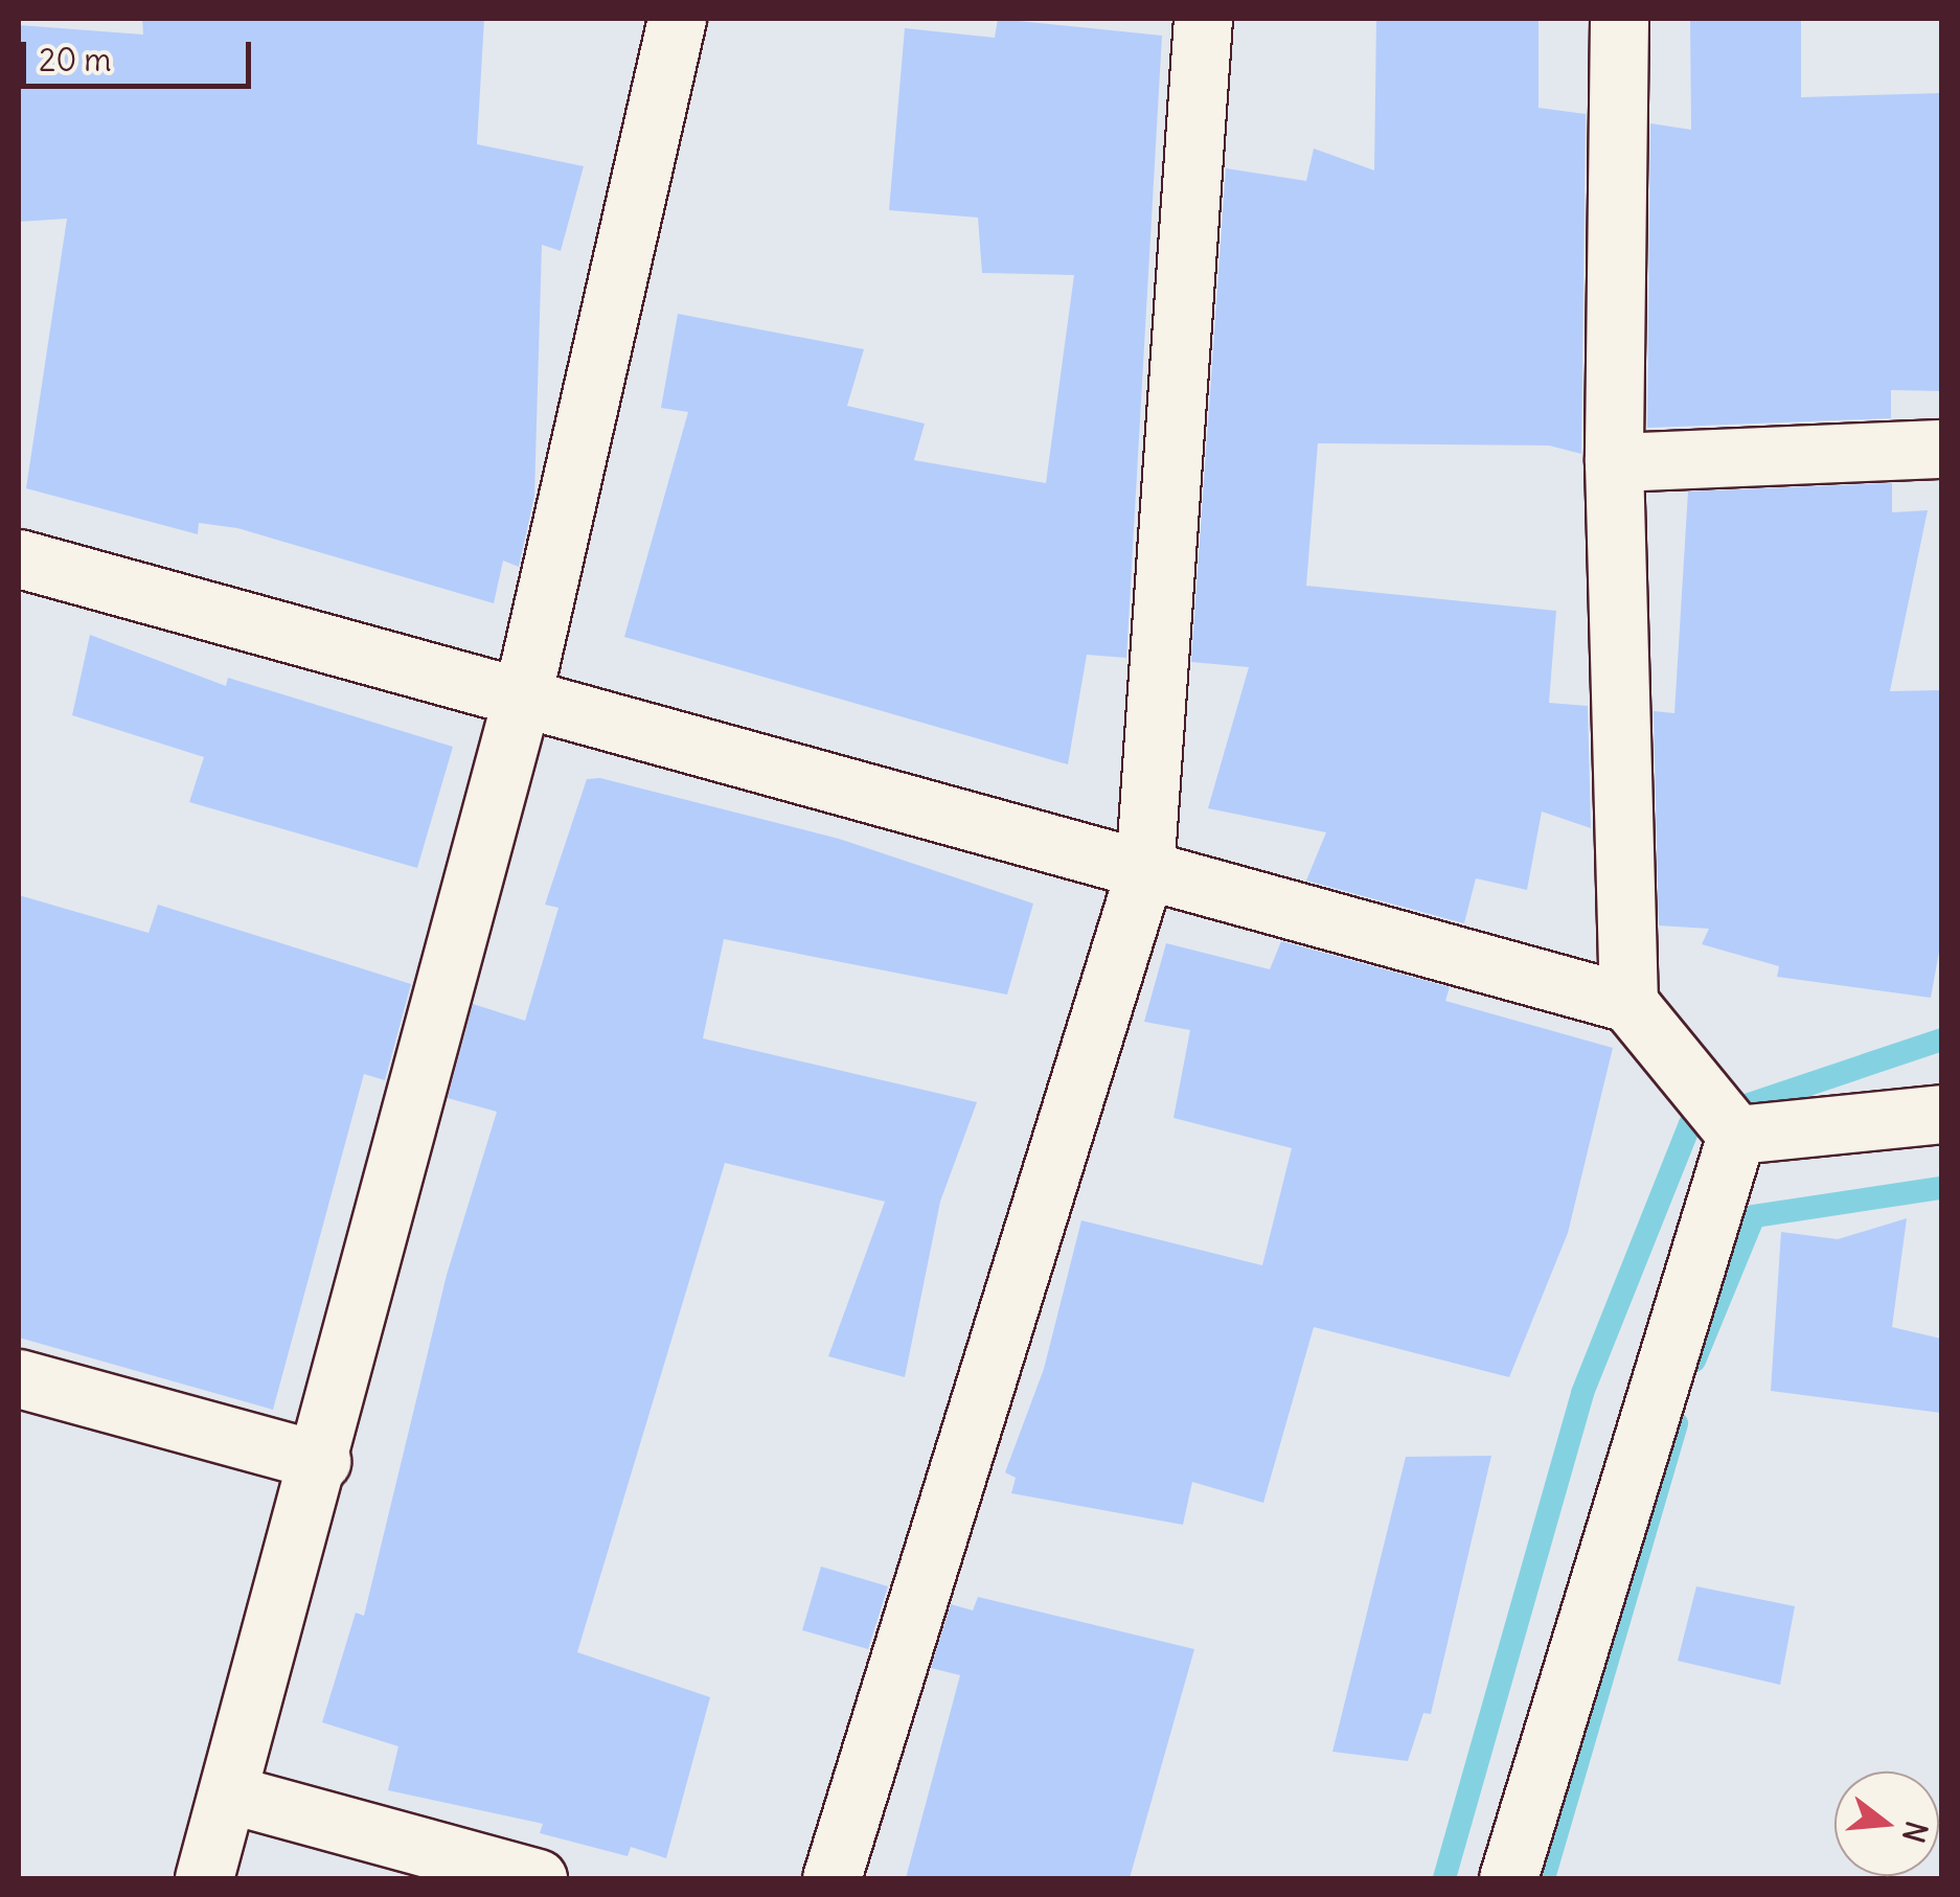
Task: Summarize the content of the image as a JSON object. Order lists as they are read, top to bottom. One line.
{"scale_bar":"20 m","north":"right"}
